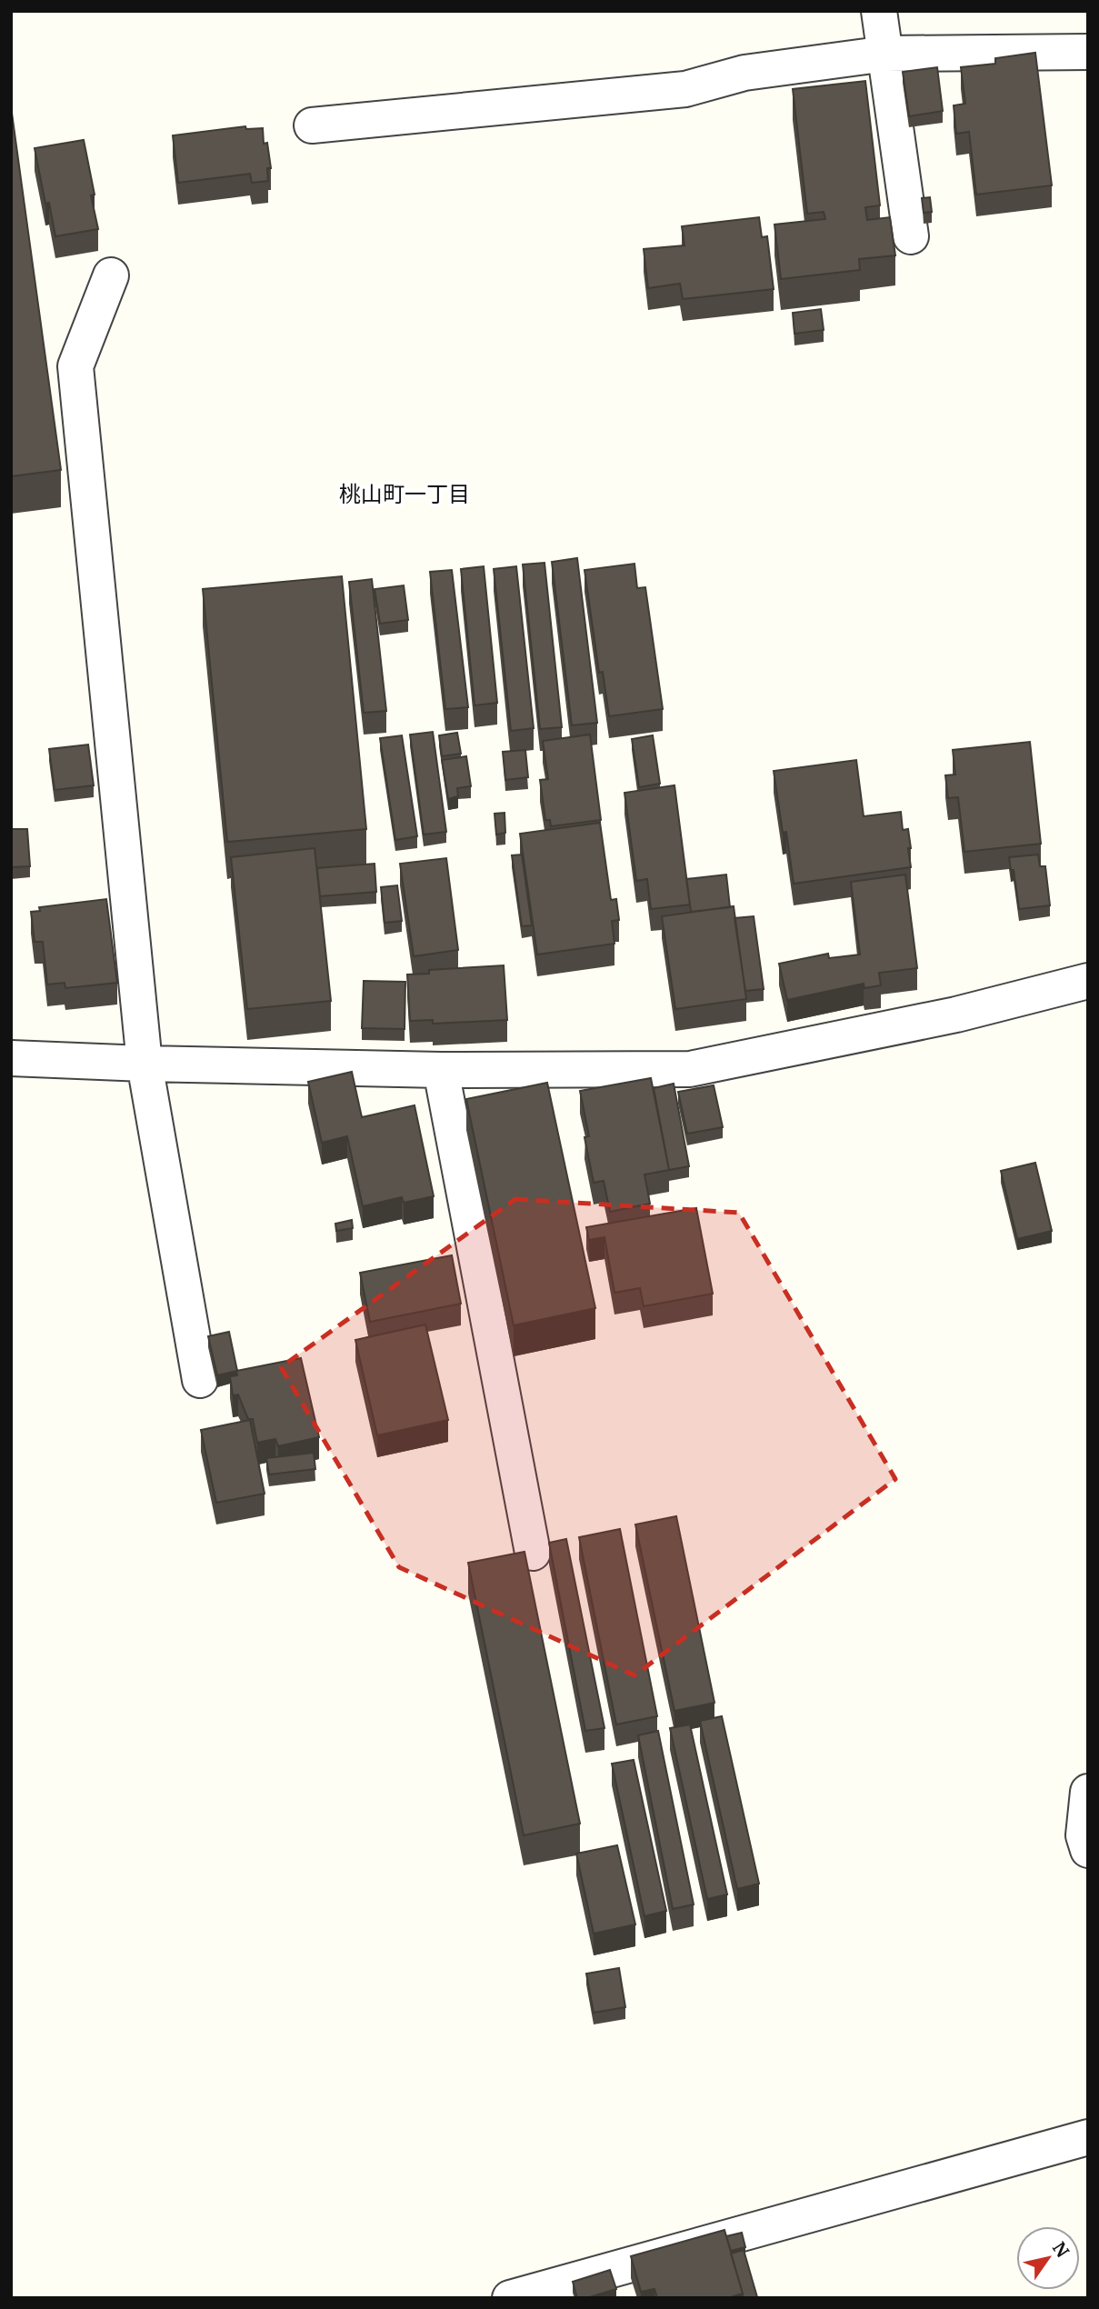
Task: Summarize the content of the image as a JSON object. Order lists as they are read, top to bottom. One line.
{"districts":["桃山町一丁目"],"north":"top right"}
